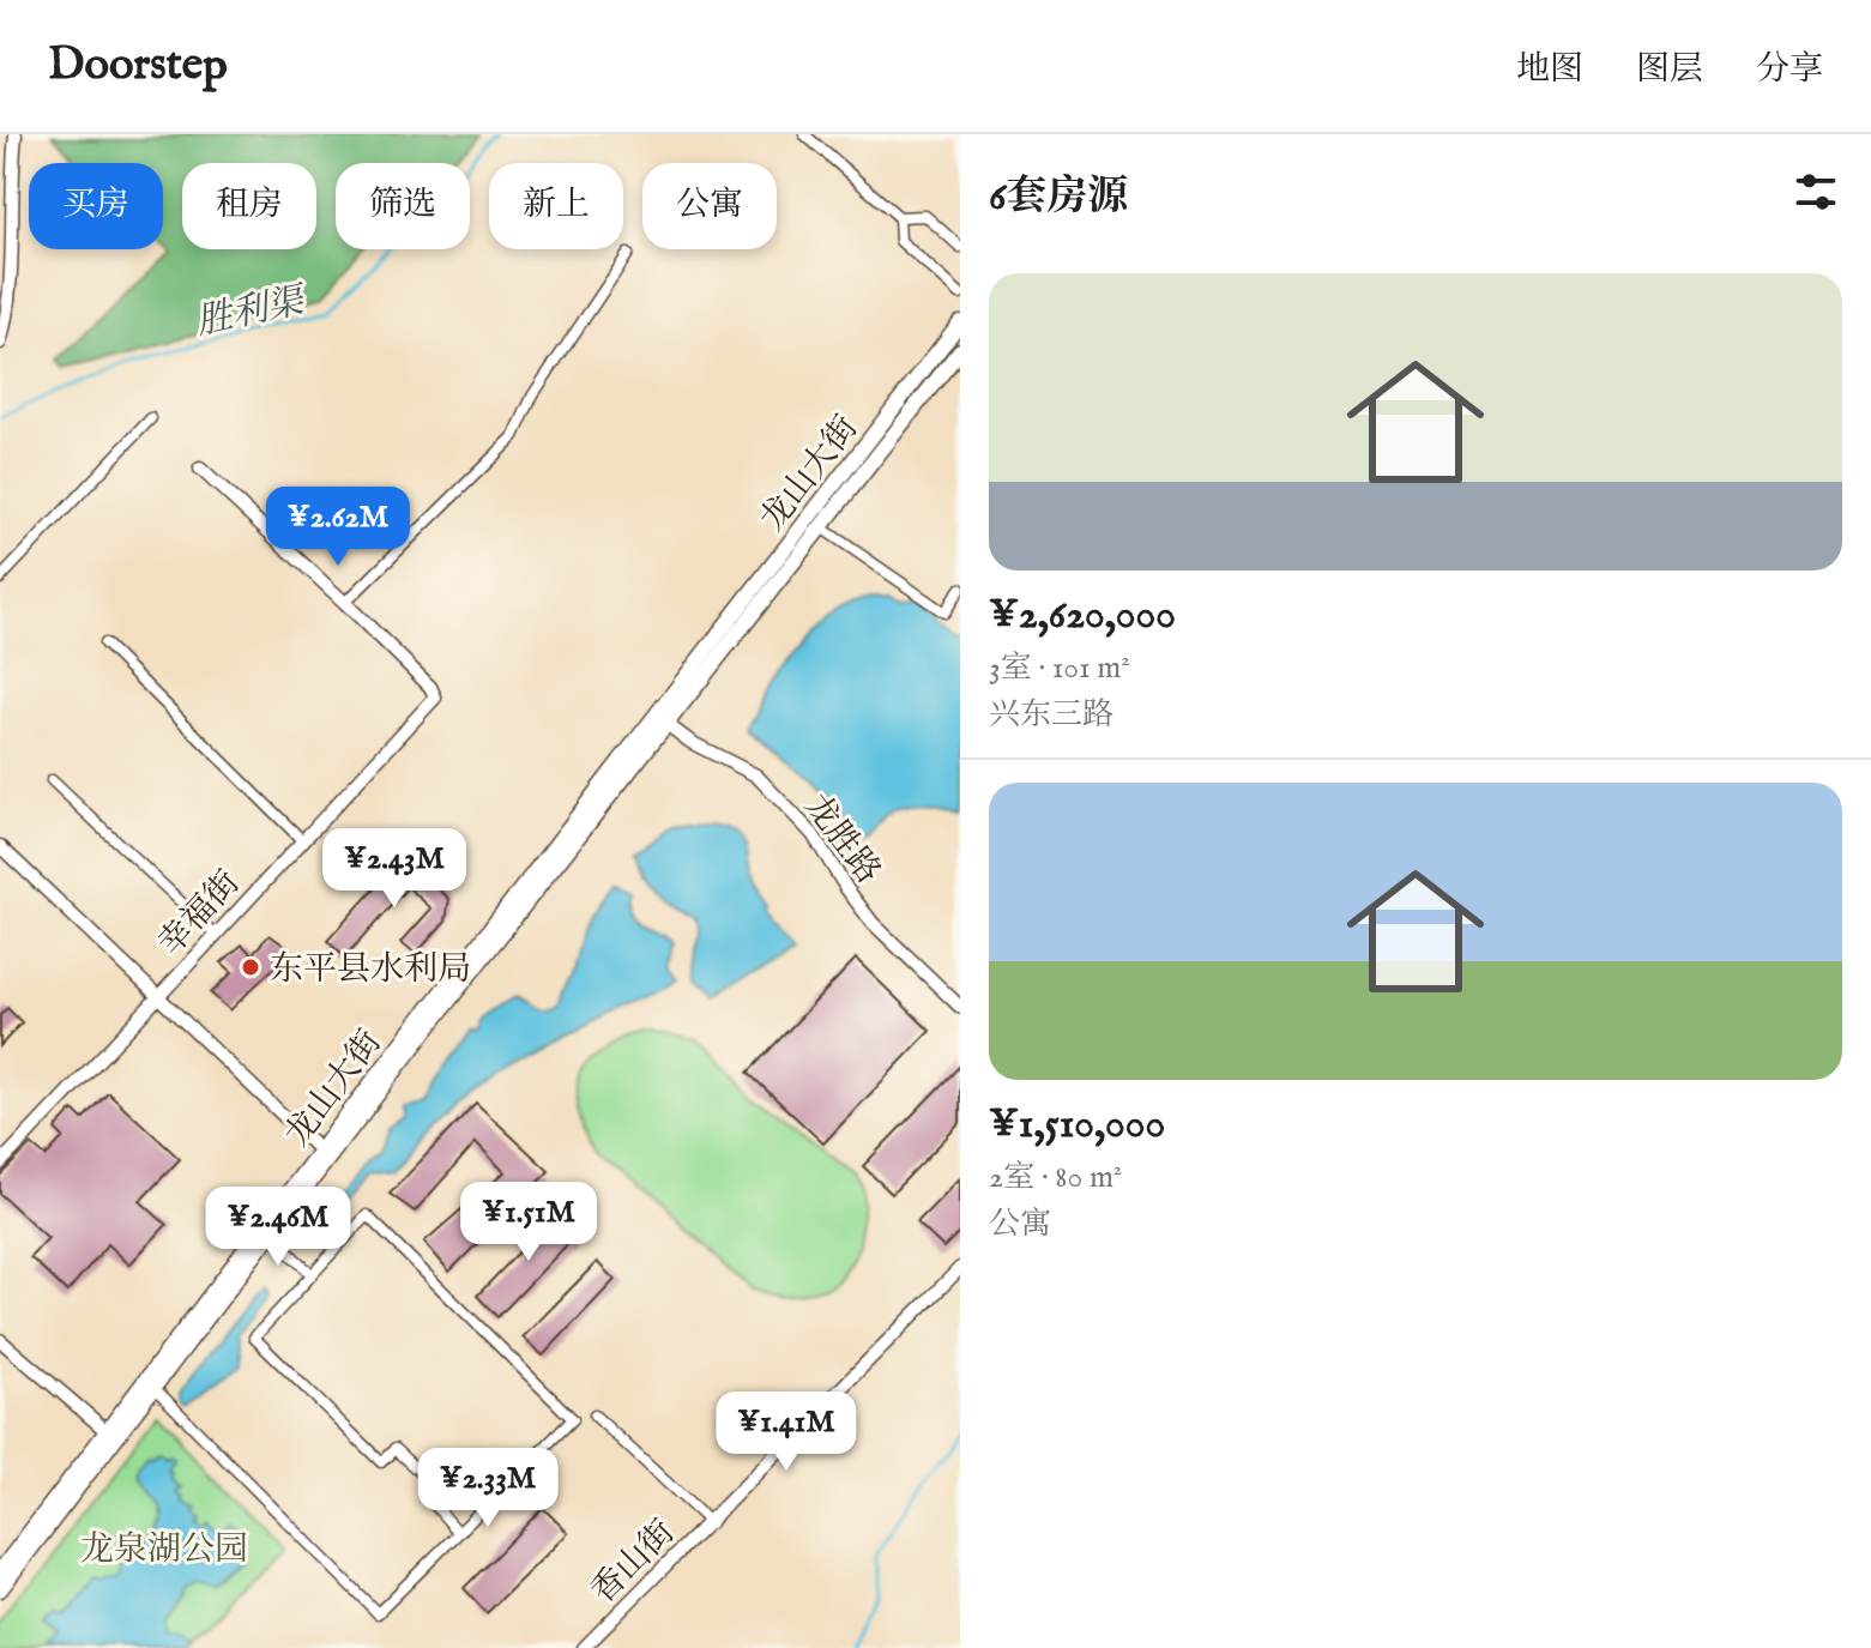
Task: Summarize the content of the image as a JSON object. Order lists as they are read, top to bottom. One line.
{"streets":{"main road":["龙山大街"],"street":["龙胜路","幸福街","香山街"]},"crossings":[["龙山大街","龙胜路"]],"water":["胜利渠"],"parks":["龙泉湖公园"],"places":["东平县水利局"],"page":{"header":"Doorstep","nav":["地图","图层","分享"],"heading":"6套房源","chip":["买房","租房","筛选","新上","公寓"],"list":[{"name":"¥2,620,000","note":"3室 · 101 m² · 兴东三路"},{"name":"¥1,510,000","note":"2室 · 80 m² · 公寓"}],"price":["¥2.62M","¥2.43M","¥1.51M","¥2.46M","¥1.41M","¥2.33M"]}}
